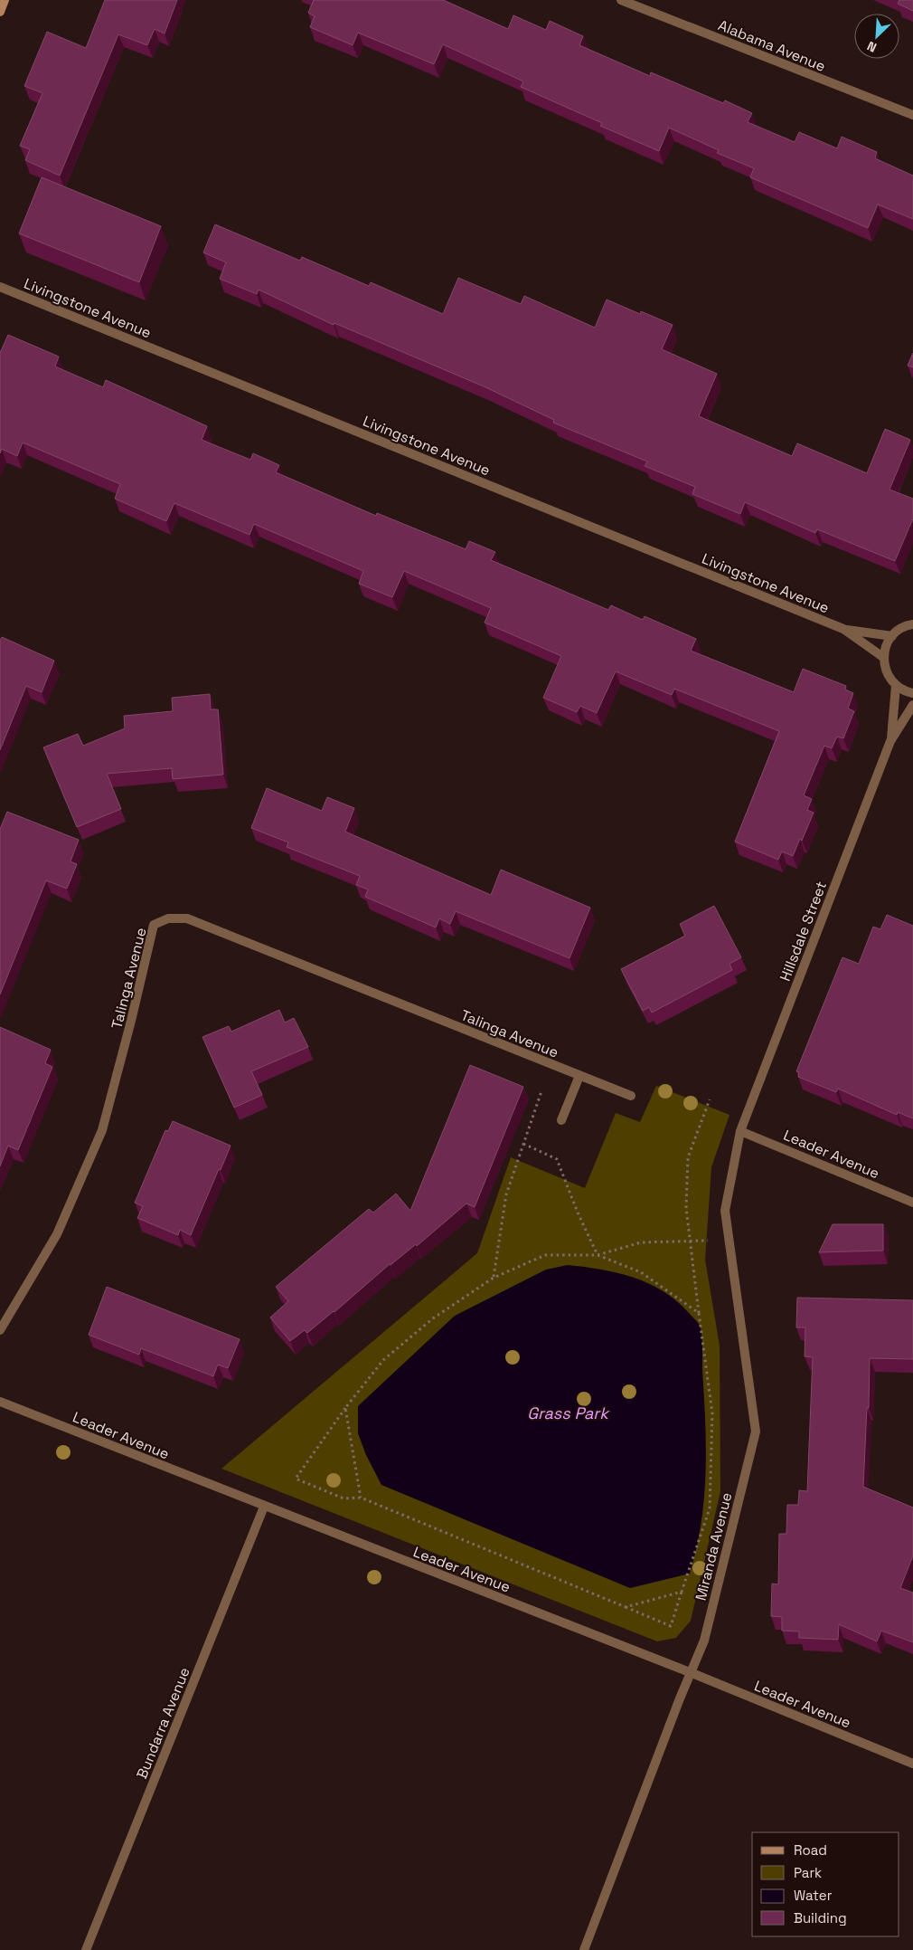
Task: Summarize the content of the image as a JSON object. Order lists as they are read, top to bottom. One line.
{"streets":{"street":["Alabama Avenue","Livingstone Avenue","Hillsdale Street","Talinga Avenue","Leader Avenue","Miranda Avenue","Bundarra Avenue"]},"crossings":[["Hillsdale Street","Leader Avenue"],["Hillsdale Street","Miranda Avenue"],["Leader Avenue","Miranda Avenue"],["Leader Avenue","Bundarra Avenue"]],"water":["Grass Park"],"legend":["Road","Park","Water","Building"],"north":"bottom left"}
